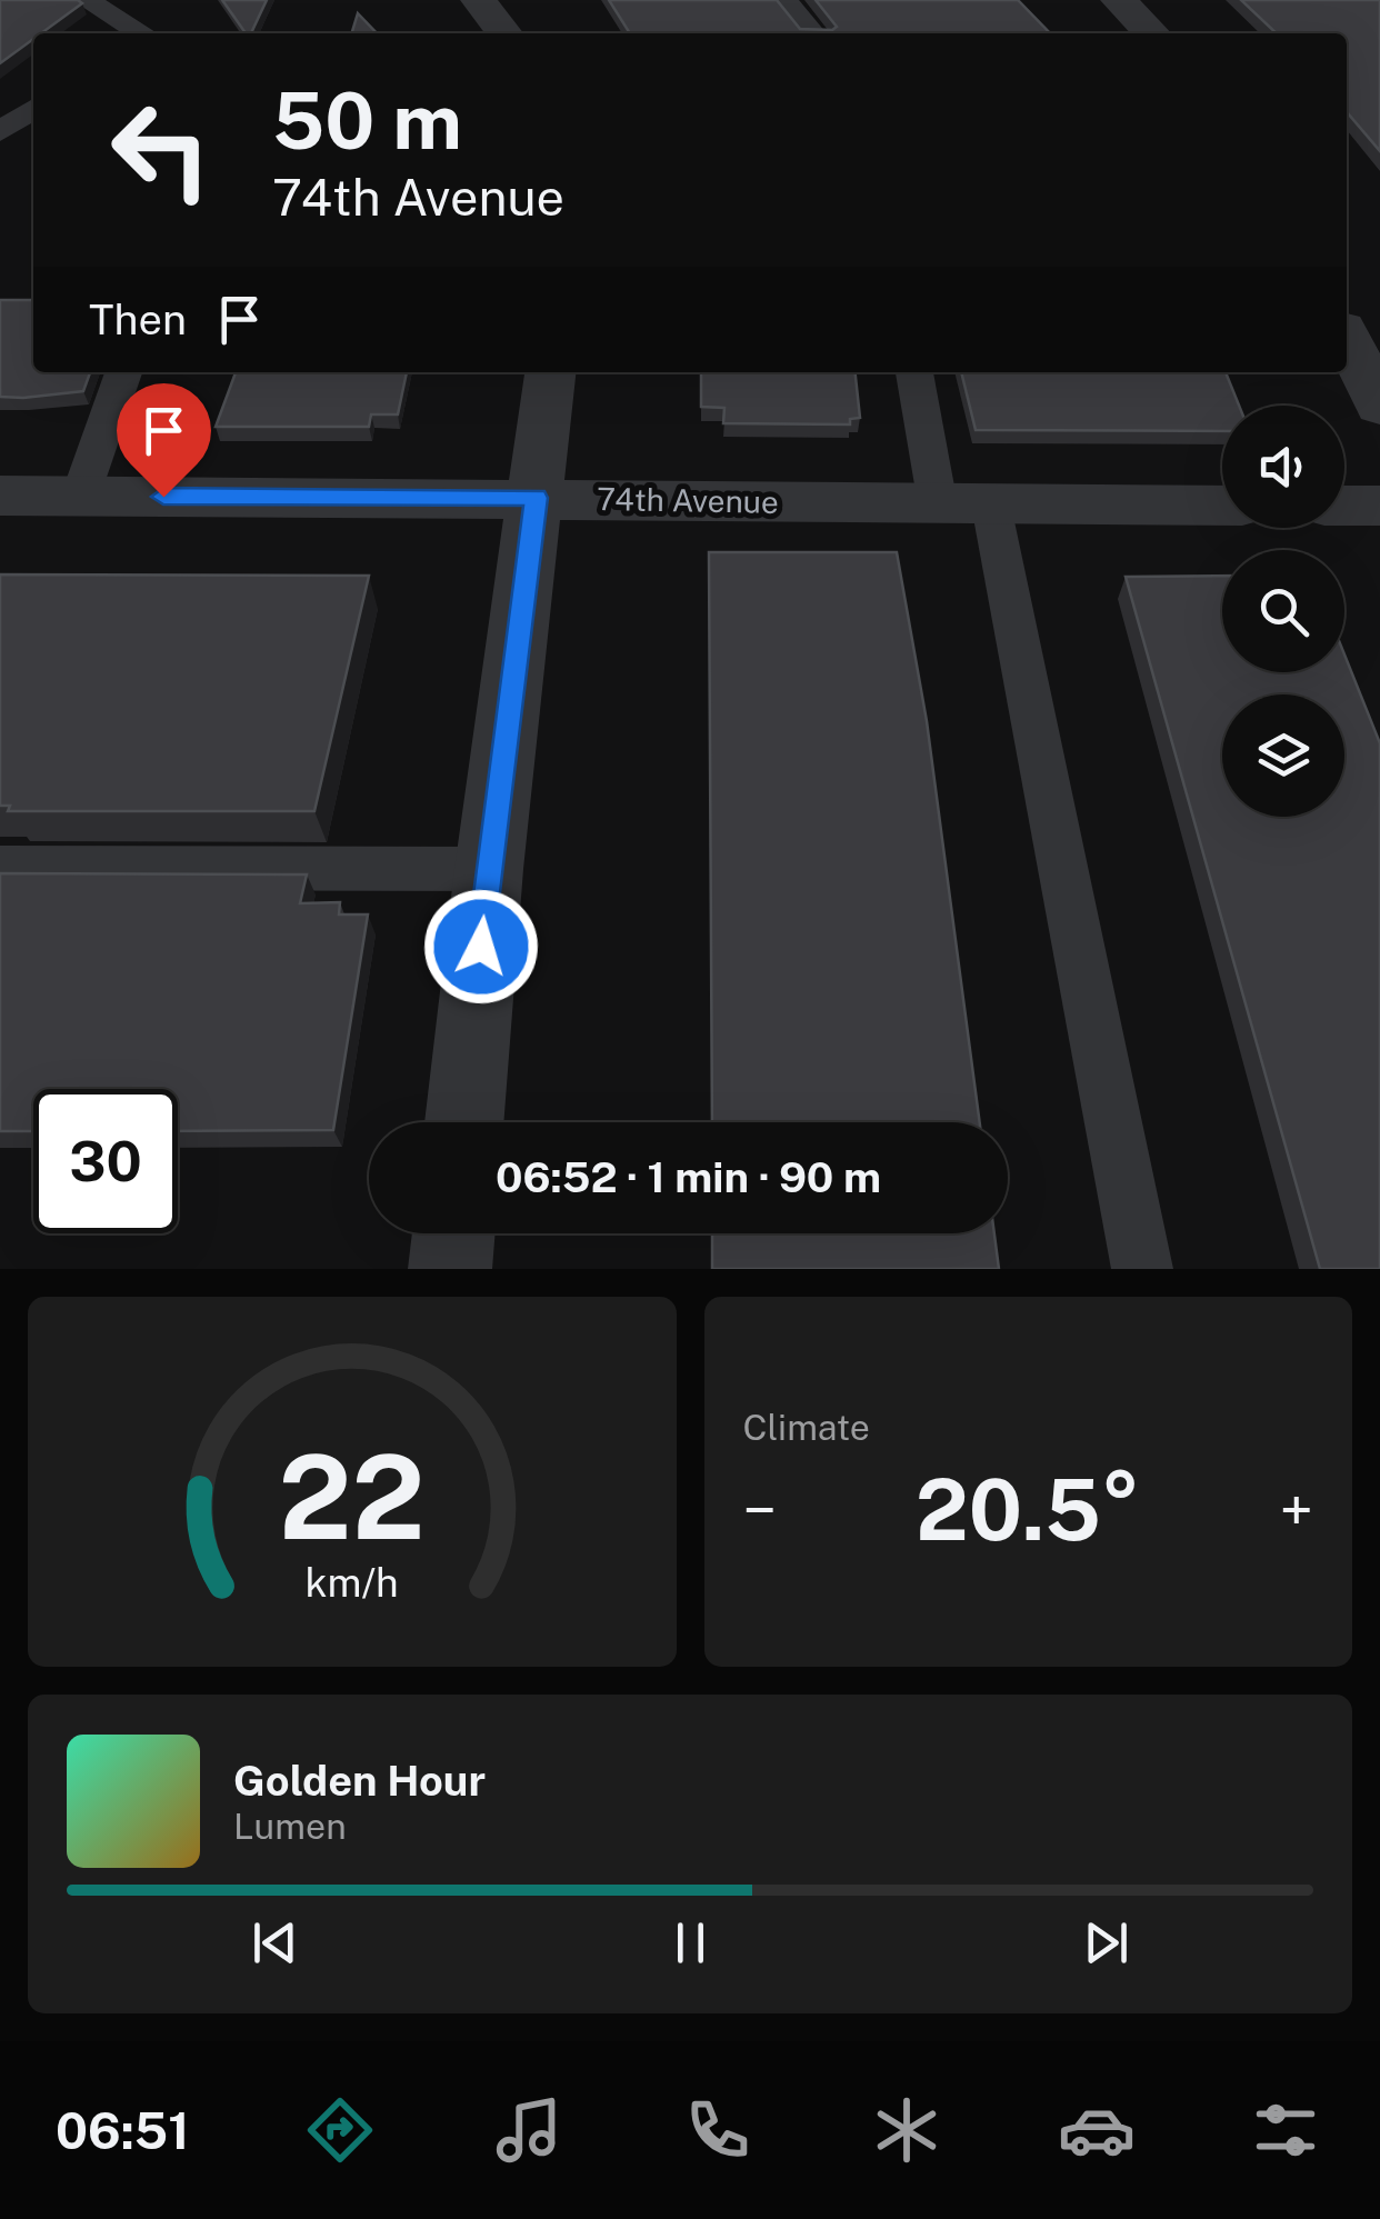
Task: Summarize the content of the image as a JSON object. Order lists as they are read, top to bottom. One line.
{"streets":{"street":["74th Avenue"]},"page":{"turn":["50 m","74th Avenue"],"then":"Then","limit":"30","trip":"06:52 · 1 min · 90 m","tile":"Climate","heat":["−","20.5°","+"],"song":["Golden Hour","Lumen"],"tabs":"06:51","gauge":["22","km/h"]}}
